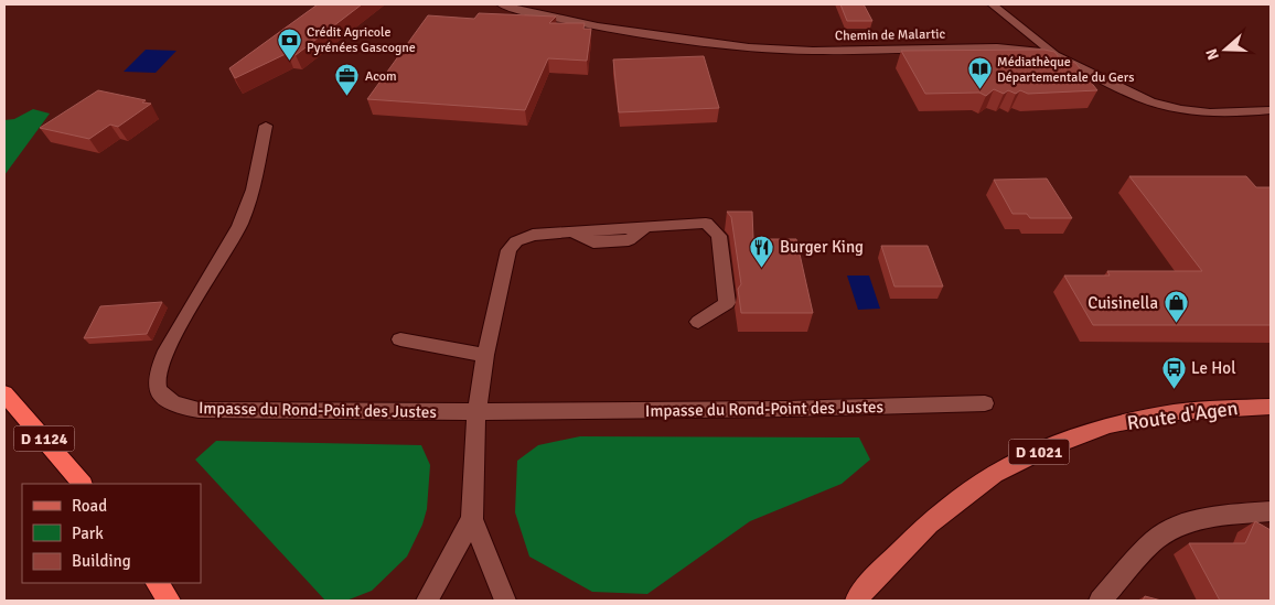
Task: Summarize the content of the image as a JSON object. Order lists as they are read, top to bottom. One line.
{"streets":{"highway":["D 1124"],"main road":["Route d'Agen","D 1021"],"street":["Chemin de Malartic","Impasse du Rond-Point des Justes"]},"places":{"bank":["Crédit Agricole Pyrénées Gascogne"],"library":["Médiathèque Départementale du Gers"],"office":["Acom"],"restaurant":["Burger King"],"shop":["Cuisinella"],"bus stop":["Le Hol"]},"legend":["Road","Park","Building"],"north":"left"}
